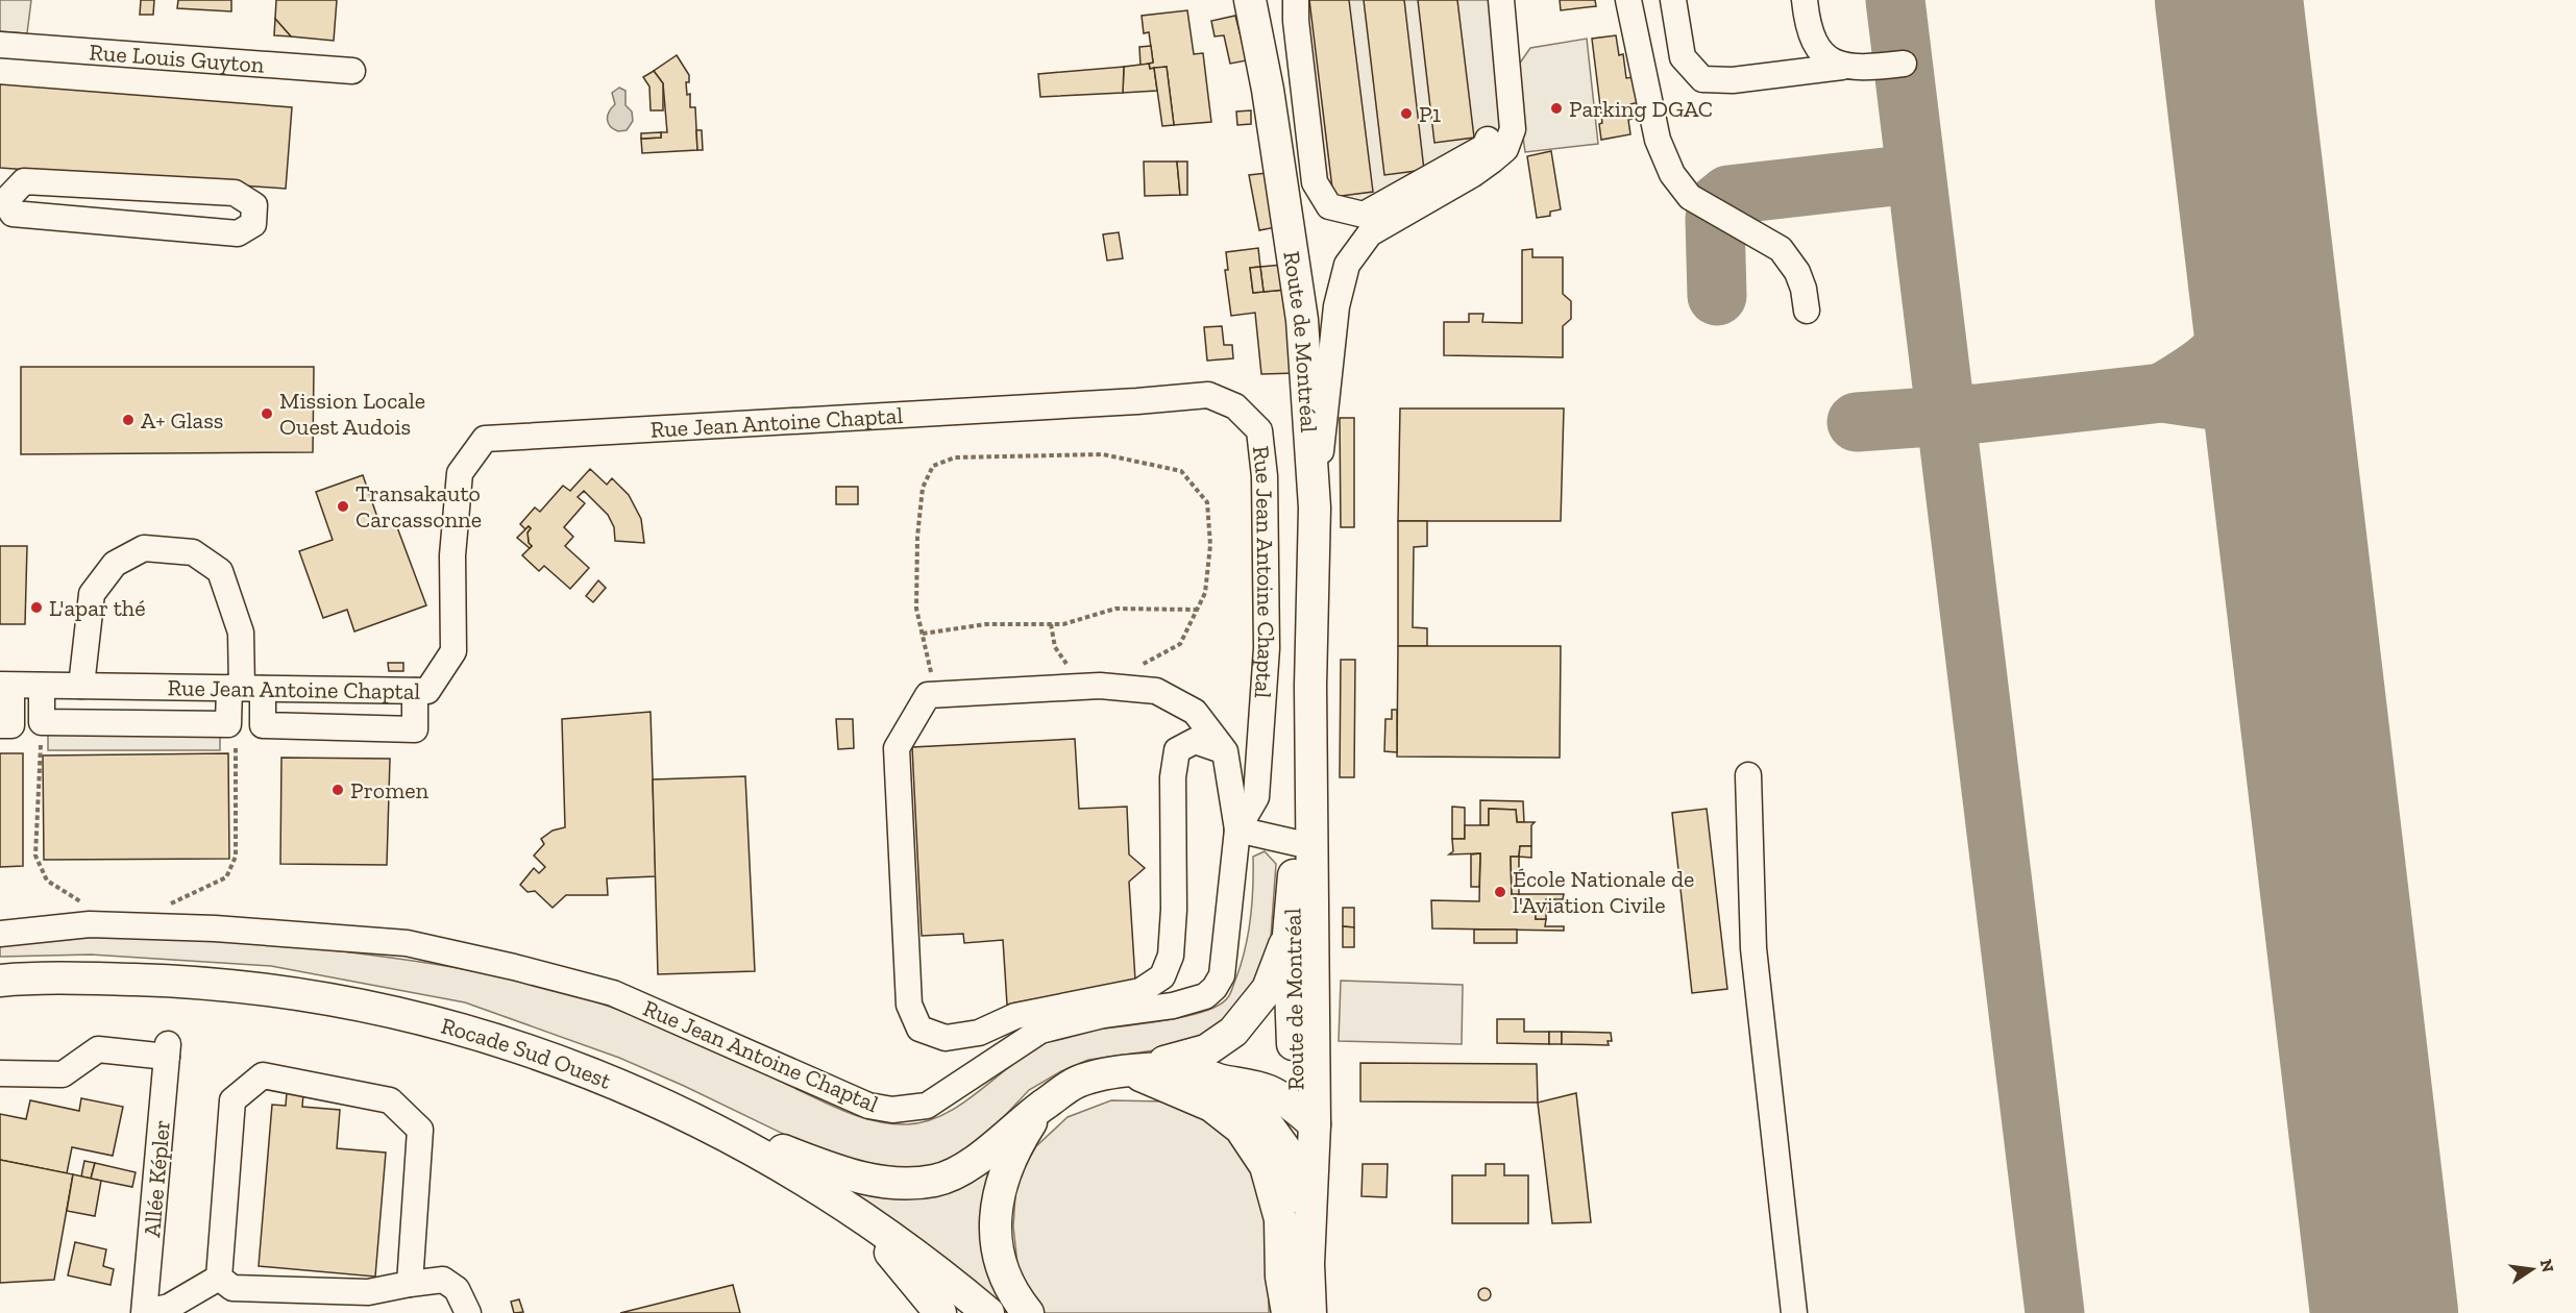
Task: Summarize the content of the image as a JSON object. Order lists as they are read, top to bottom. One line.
{"streets":{"main road":["Route de Montréal","Rocade Sud Ouest"],"street":["Rue Louis Guyton","Rue Jean Antoine Chaptal","Allée Képler"]},"places":["Parking DGAC","P1","Mission Locale Ouest Audois","A+ Glass","Transakauto Carcassonne","L'apar thé","Promen","École Nationale de l'Aviation Civile"],"north":"right"}
